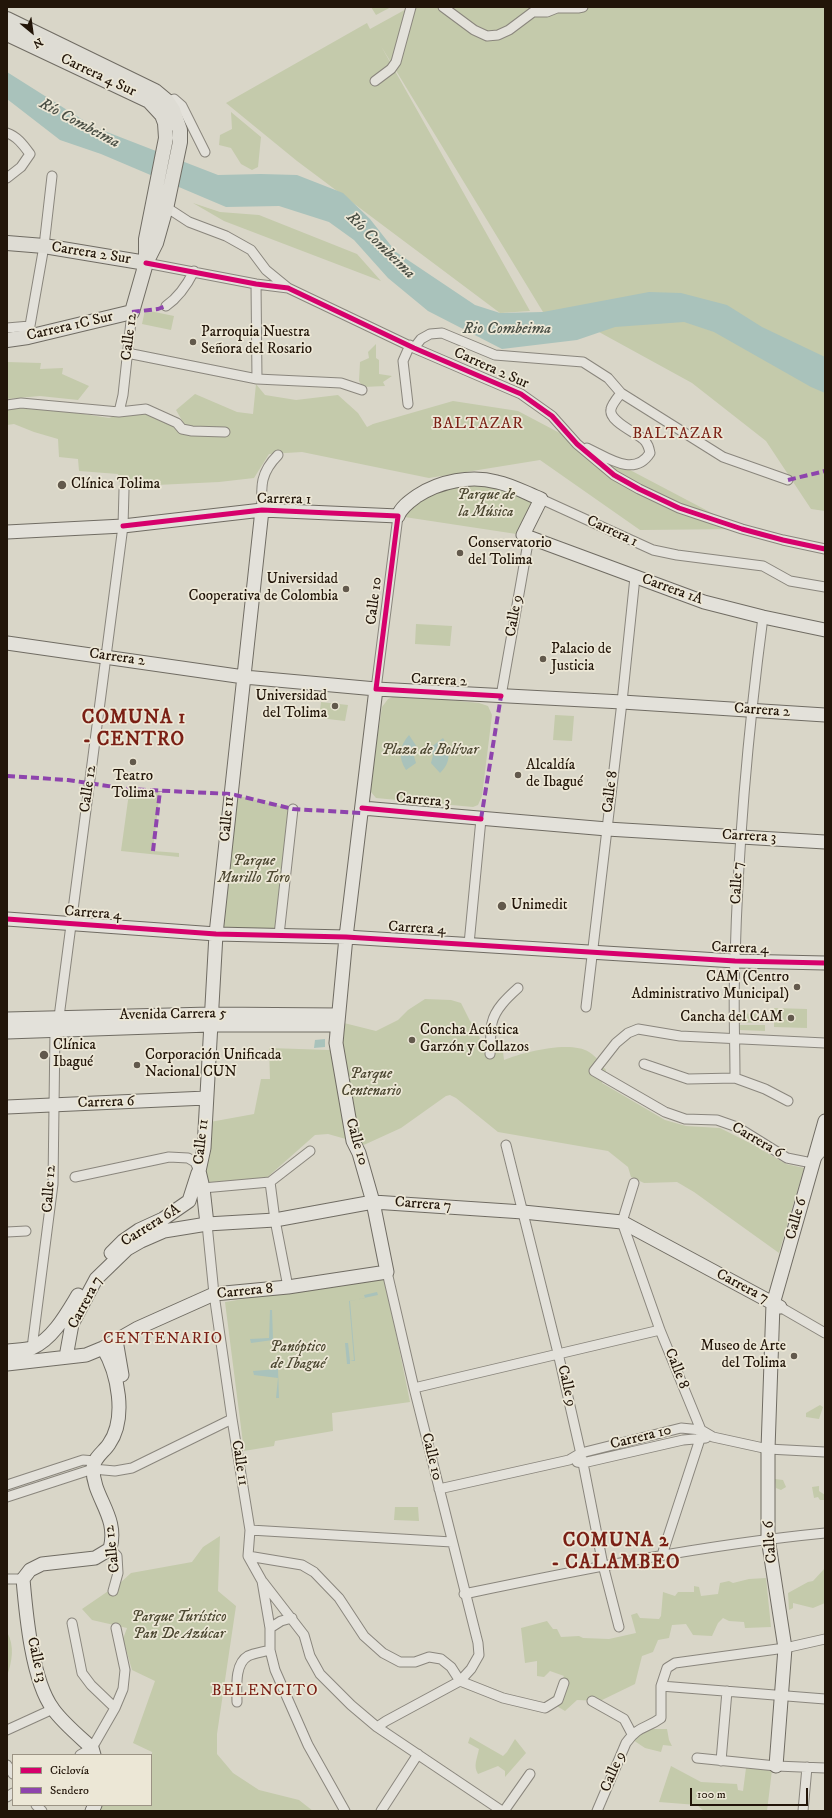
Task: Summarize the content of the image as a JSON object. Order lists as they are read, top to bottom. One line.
{"streets":{"main road":["Carrera 4 Sur","Carrera 2 Sur","Carrera 1C Sur","Calle 12","Carrera 1","Carrera 1A","Calle 10","Calle 9","Carrera 2","Carrera 3","Calle 11","Carrera 4","Avenida Carrera 5","Carrera 6","Carrera 7","Calle 6","Carrera 6A","Carrera 8","Calle 13"],"street":["Calle 8","Calle 7","Carrera 10"]},"crossings":[["Carrera 4 Sur","Calle 12"],["Carrera 2 Sur","Calle 12"],["Carrera 1C Sur","Calle 12"],["Calle 12","Carrera 1"],["Calle 12","Carrera 2"],["Calle 12","Carrera 4"],["Calle 12","Avenida Carrera 5"],["Calle 12","Carrera 6"],["Calle 12","Carrera 6A"],["Carrera 1","Calle 10"],["Carrera 1","Calle 9"],["Carrera 1","Calle 11"],["Carrera 1A","Calle 9"],["Carrera 1A","Calle 8"],["Carrera 1A","Calle 7"],["Calle 10","Carrera 2"],["Calle 10","Carrera 3"],["Calle 10","Carrera 4"],["Calle 10","Avenida Carrera 5"],["Calle 10","Carrera 7"],["Calle 10","Carrera 8"],["Calle 10","Carrera 10"],["Calle 9","Carrera 2"],["Calle 9","Carrera 7"],["Calle 9","Carrera 10"],["Carrera 2","Calle 8"],["Carrera 2","Calle 11"],["Carrera 2","Calle 7"],["Calle 8","Carrera 3"],["Calle 8","Carrera 4"],["Calle 8","Carrera 7"],["Calle 8","Carrera 10"],["Carrera 3","Calle 7"],["Calle 11","Carrera 4"],["Calle 11","Avenida Carrera 5"],["Calle 11","Carrera 6"],["Calle 11","Carrera 7"],["Calle 11","Carrera 6A"],["Calle 11","Carrera 8"],["Calle 7","Carrera 4"],["Calle 7","Carrera 6"],["Carrera 6","Calle 6"],["Carrera 7","Calle 6"],["Carrera 7","Carrera 6A"],["Carrera 7","Carrera 8"],["Calle 6","Carrera 10"]],"districts":["BALTAZAR","BALTAZAR","COMUNA 1 - CENTRO","CENTENARIO","COMUNA 2 - CALAMBEO","BELENCITO"],"water":["Río Combeima","Rio Combeima"],"parks":["Parque de la Música","Plaza de Bolívar","Parque Murillo Toro","Parque Centenario","Panóptico de Ibagué","Parque Turístico Pan De Azúcar"],"places":["Parroquia Nuestra Señora del Rosario","Clínica Tolima","Conservatorio del Tolima","Universidad Cooperativa de Colombia","Palacio de Justicia","Universidad del Tolima","Teatro Tolima","Alcaldía de Ibagué","Unimedit","CAM (Centro Administrativo Municipal)","Cancha del CAM","Concha Acústica Garzón y Collazos","Clínica Ibagué","Corporación Unificada Nacional CUN","Museo de Arte del Tolima"],"legend":["Ciclovía","Sendero"],"scale_bar":"100 m","north":"bottom right"}
